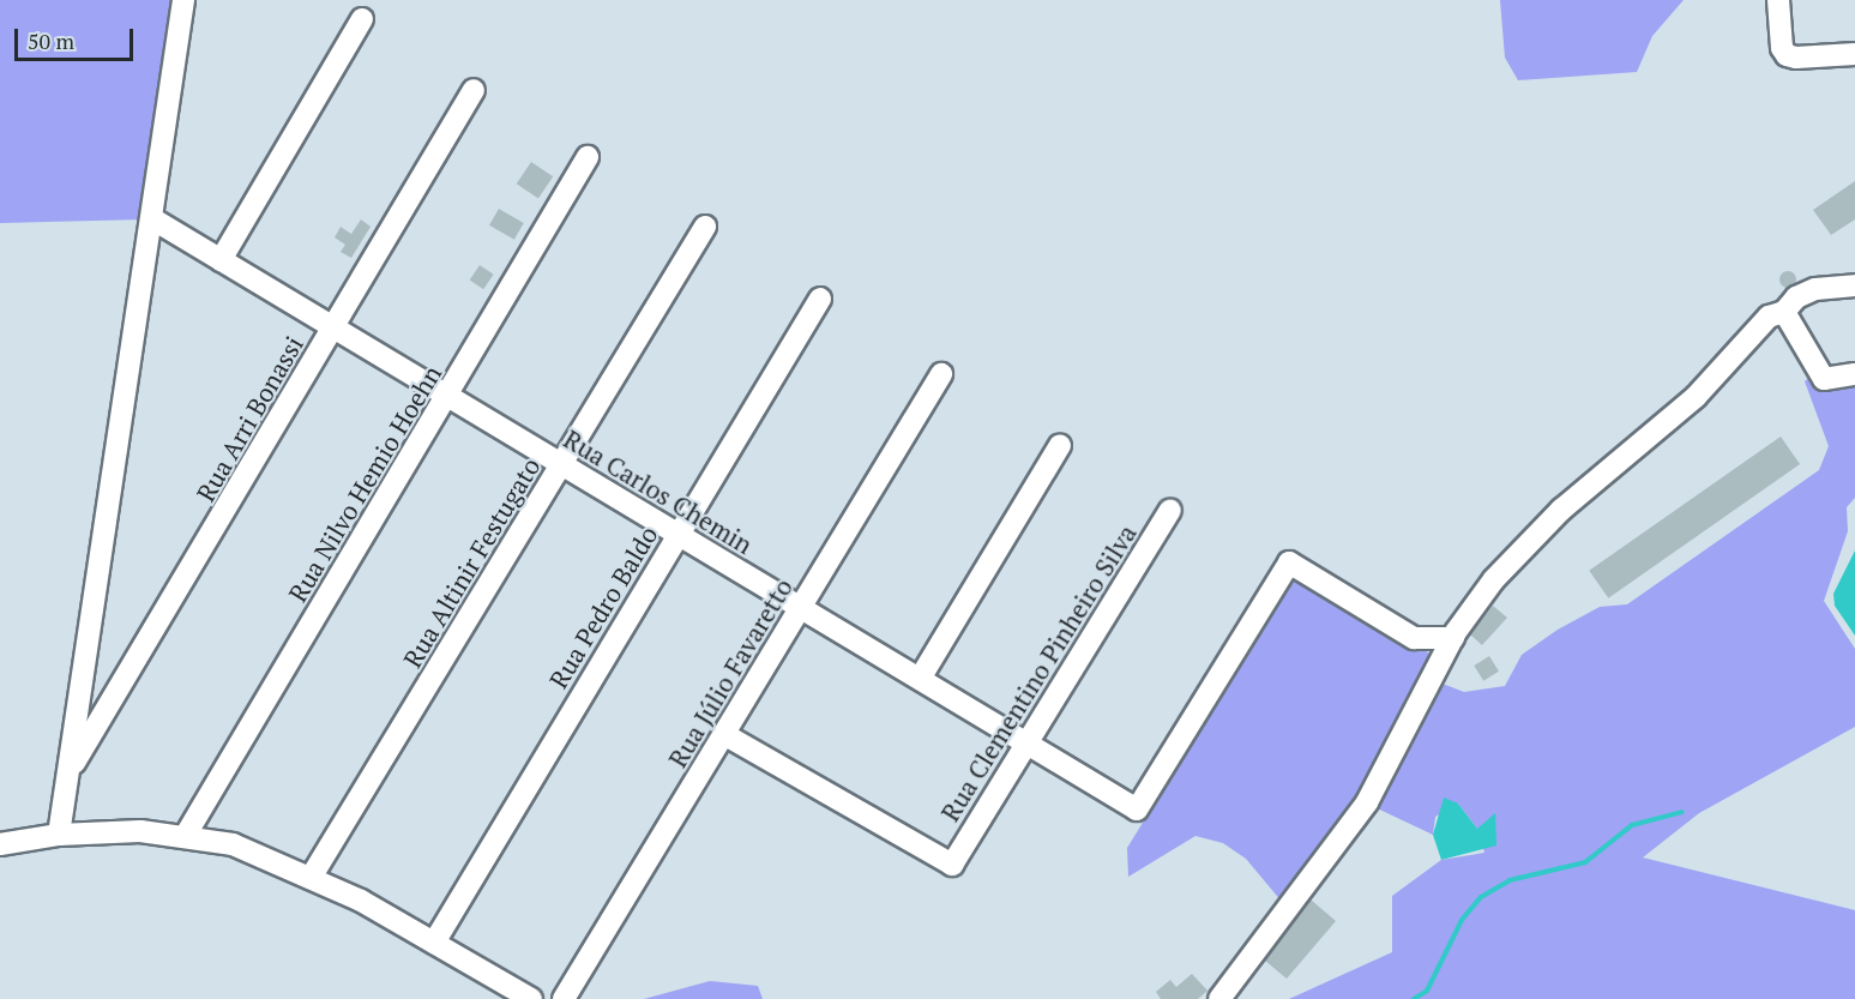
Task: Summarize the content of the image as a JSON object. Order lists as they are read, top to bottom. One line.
{"streets":{"street":["Rua Arri Bonassi","Rua Nilvo Hemio Hoehn","Rua Carlos Chemin","Rua Altinir Festugato","Rua Pedro Baldo","Rua Júlio Favaretto","Rua Clementino Pinheiro Silva"]},"crossings":[["Rua Arri Bonassi","Rua Carlos Chemin"],["Rua Nilvo Hemio Hoehn","Rua Carlos Chemin"],["Rua Carlos Chemin","Rua Altinir Festugato"],["Rua Carlos Chemin","Rua Pedro Baldo"],["Rua Carlos Chemin","Rua Júlio Favaretto"],["Rua Carlos Chemin","Rua Clementino Pinheiro Silva"],["Rua Júlio Favaretto","Rua Clementino Pinheiro Silva"]],"scale_bar":"50 m"}
